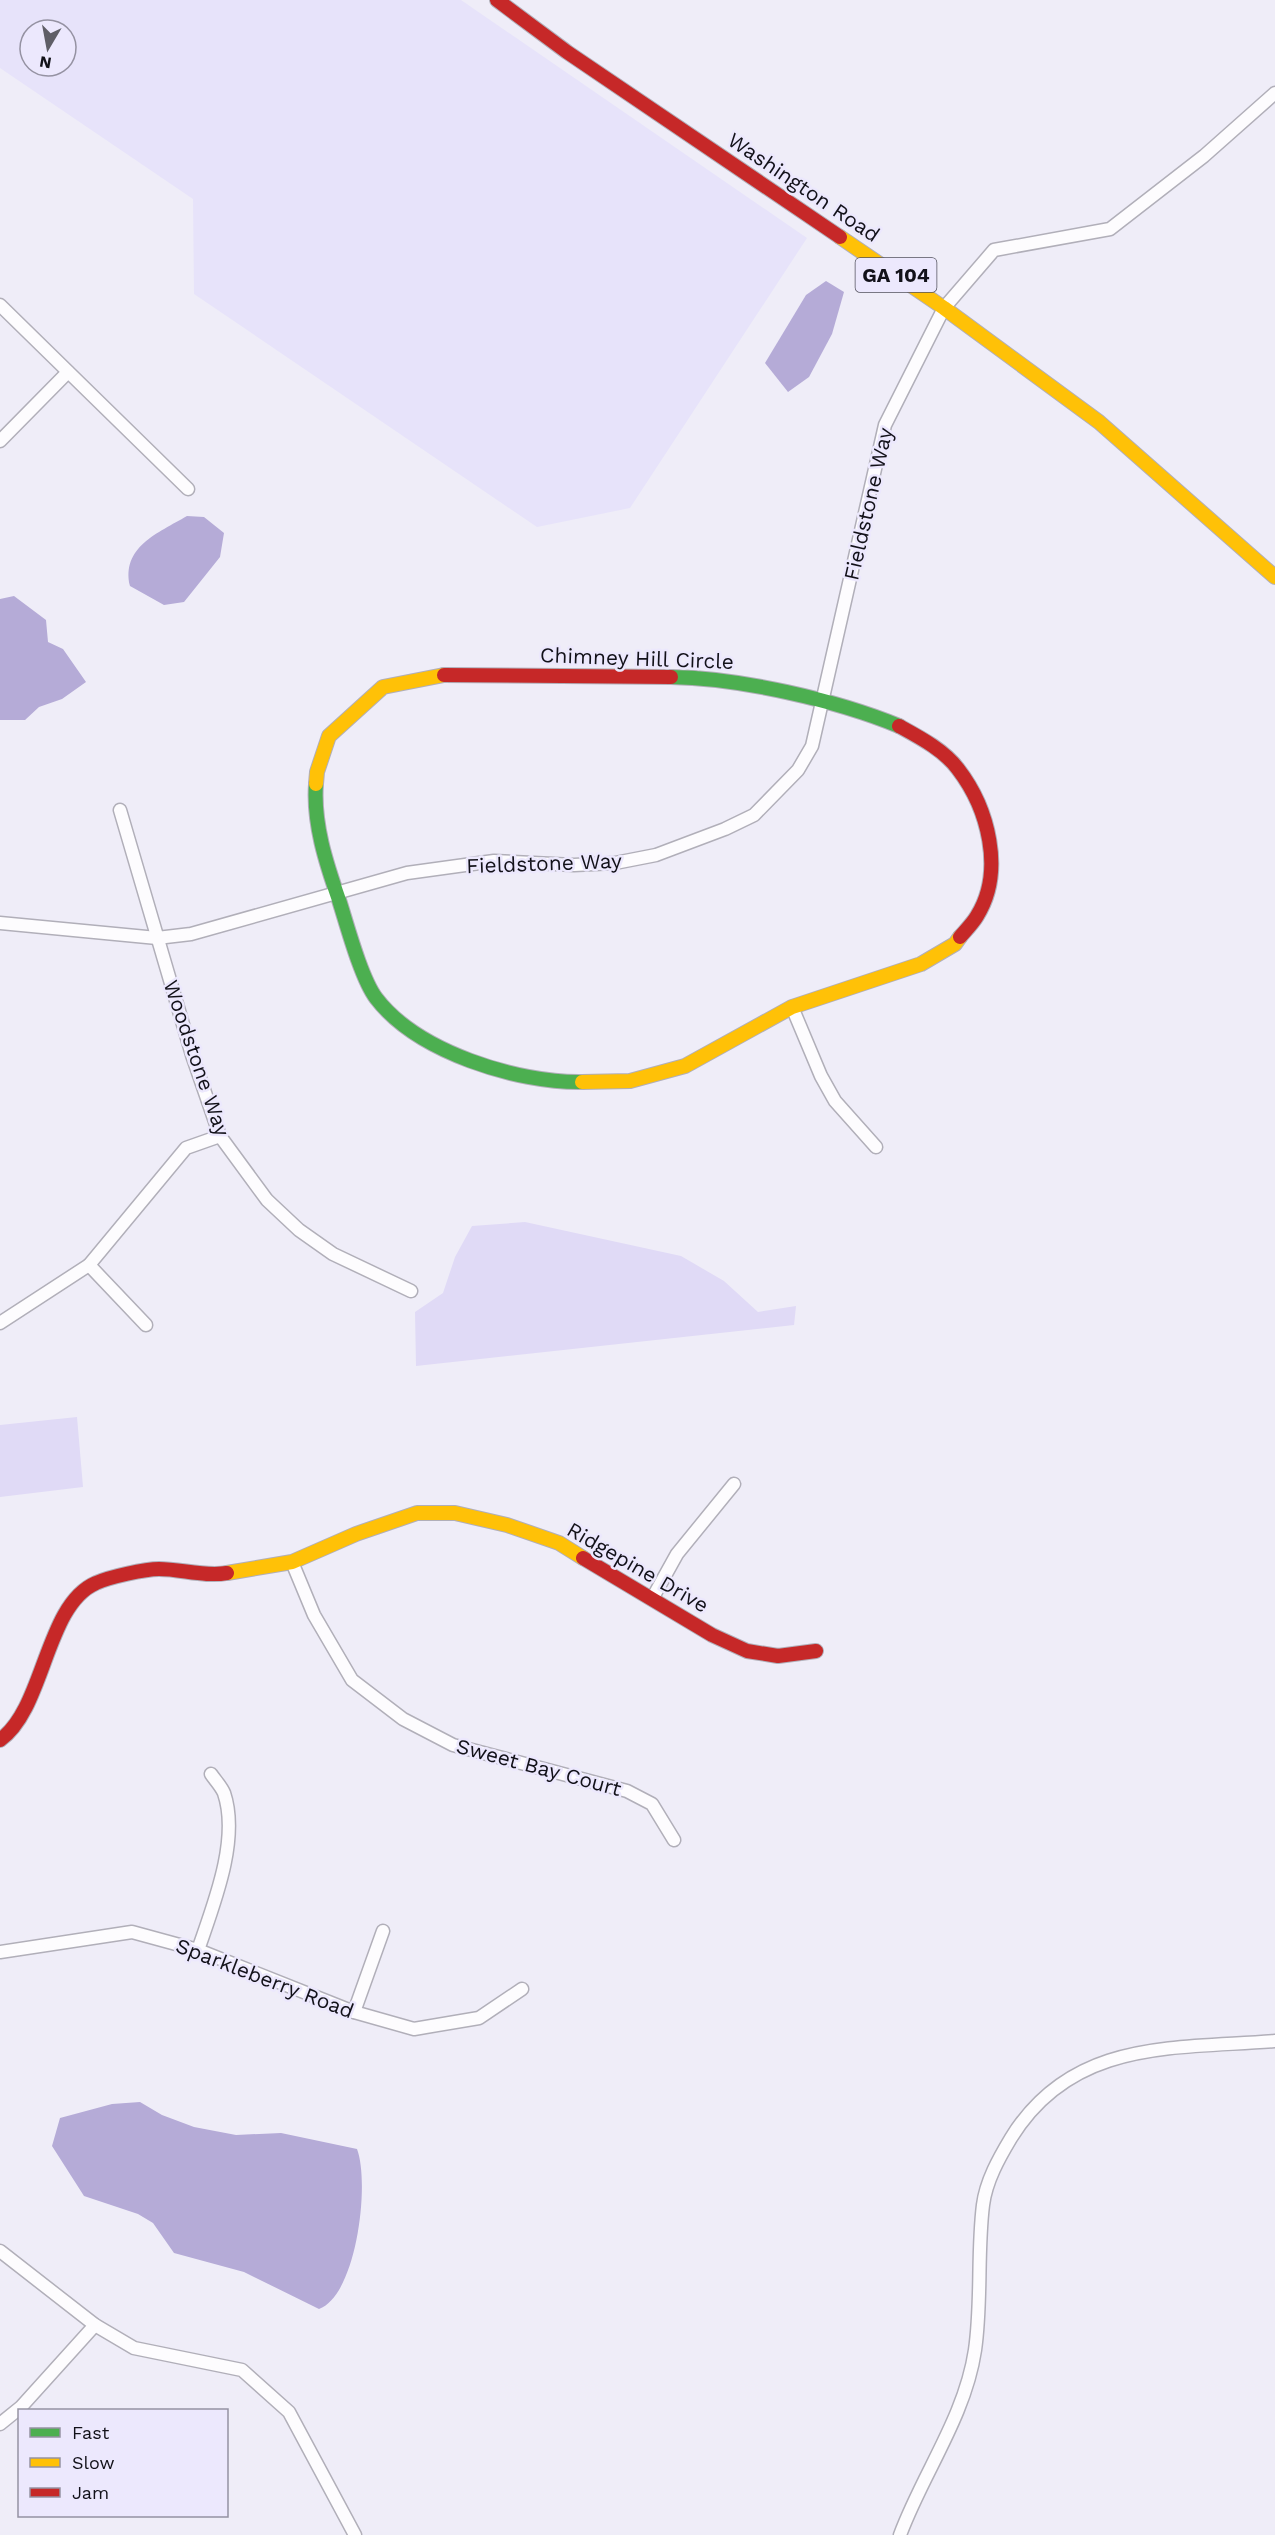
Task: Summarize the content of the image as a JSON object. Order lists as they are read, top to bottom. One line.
{"streets":{"street":["Washington Road","GA 104","Fieldstone Way","Chimney Hill Circle","Woodstone Way","Ridgepine Drive","Sweet Bay Court","Sparkleberry Road"]},"crossings":[["Washington Road","Fieldstone Way"],["Fieldstone Way","Chimney Hill Circle"],["Fieldstone Way","Woodstone Way"],["Ridgepine Drive","Sweet Bay Court"]],"legend":["Fast","Slow","Jam"],"north":"bottom"}
